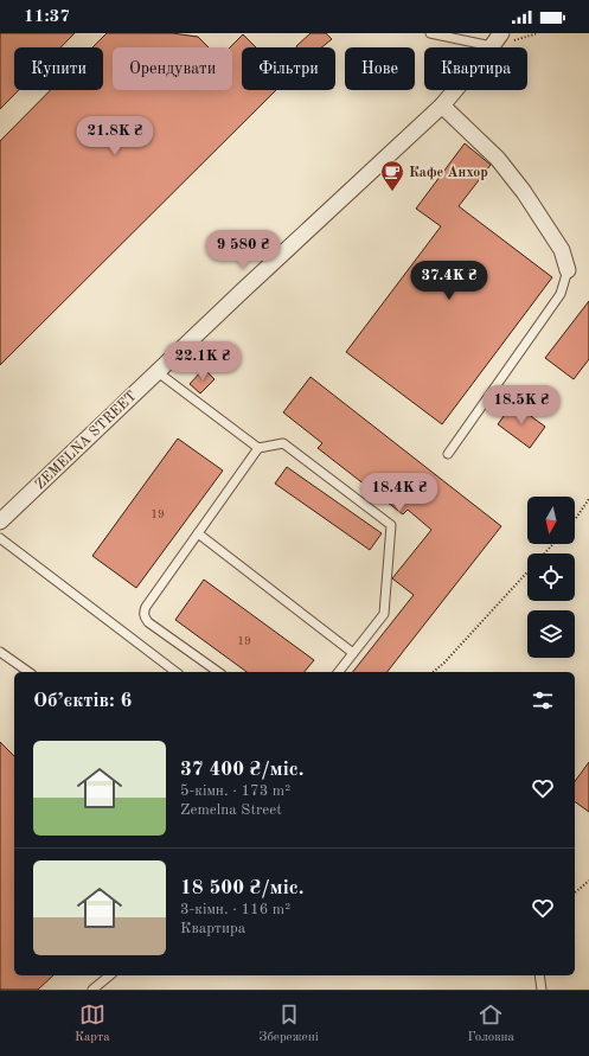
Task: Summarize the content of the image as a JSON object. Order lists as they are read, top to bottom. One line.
{"streets":{"street":["ZEMELNA STREET"]},"places":{"cafe":["Кафе Анхор"]},"house_numbers":["19","19"],"north":"bottom","page":{"status":"11:37","chip":["Купити","Орендувати","Фільтри","Нове","Квартира"],"price":["21.8K ₴","9 580 ₴","37.4K ₴","22.1K ₴","18.5K ₴","18.4K ₴"],"heading":"Об’єктів: 6","list":[{"name":"37 400 ₴/міс.","note":"5-кімн. · 173 m² · Zemelna Street"},{"name":"18 500 ₴/міс.","note":"3-кімн. · 116 m² · Квартира"}],"tabs":["Карта","Збережені","Головна"]}}
